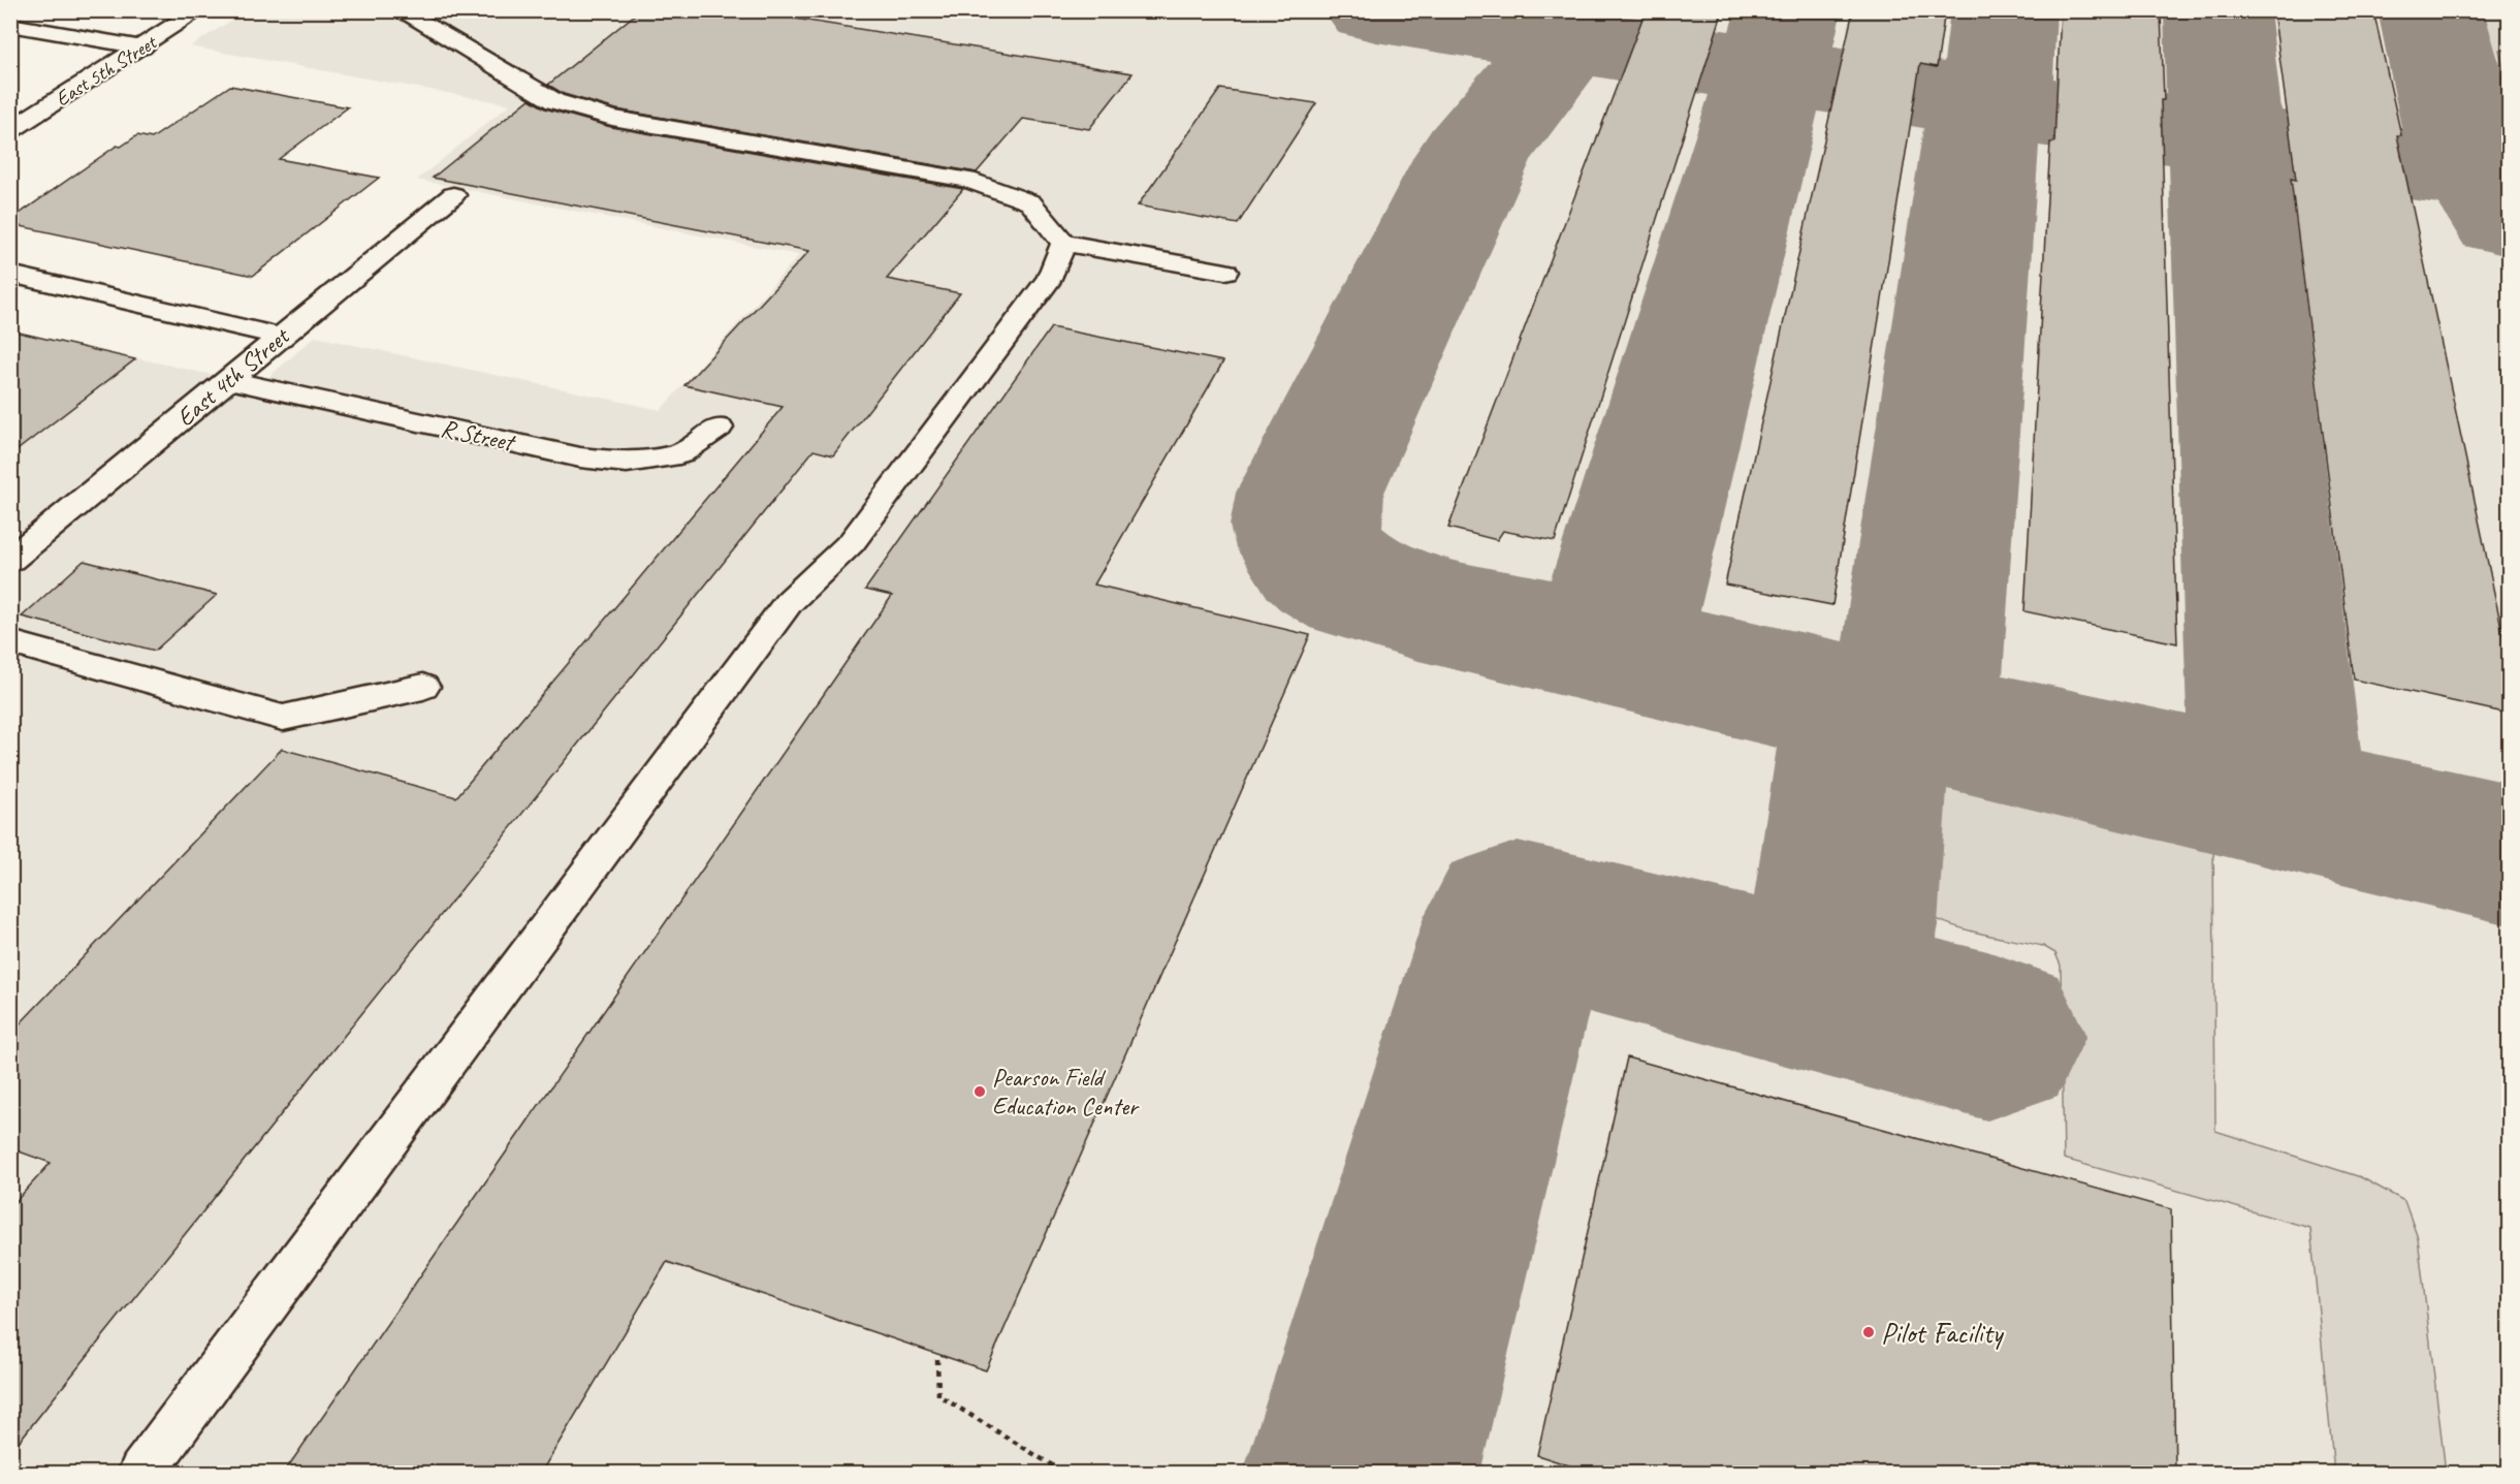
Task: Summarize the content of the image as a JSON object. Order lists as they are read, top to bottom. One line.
{"streets":{"street":["East 5th Street","East 4th Street","R Street"]},"crossings":[["East 4th Street","R Street"]],"places":["Pearson Field Education Center","Pilot Facility"]}
